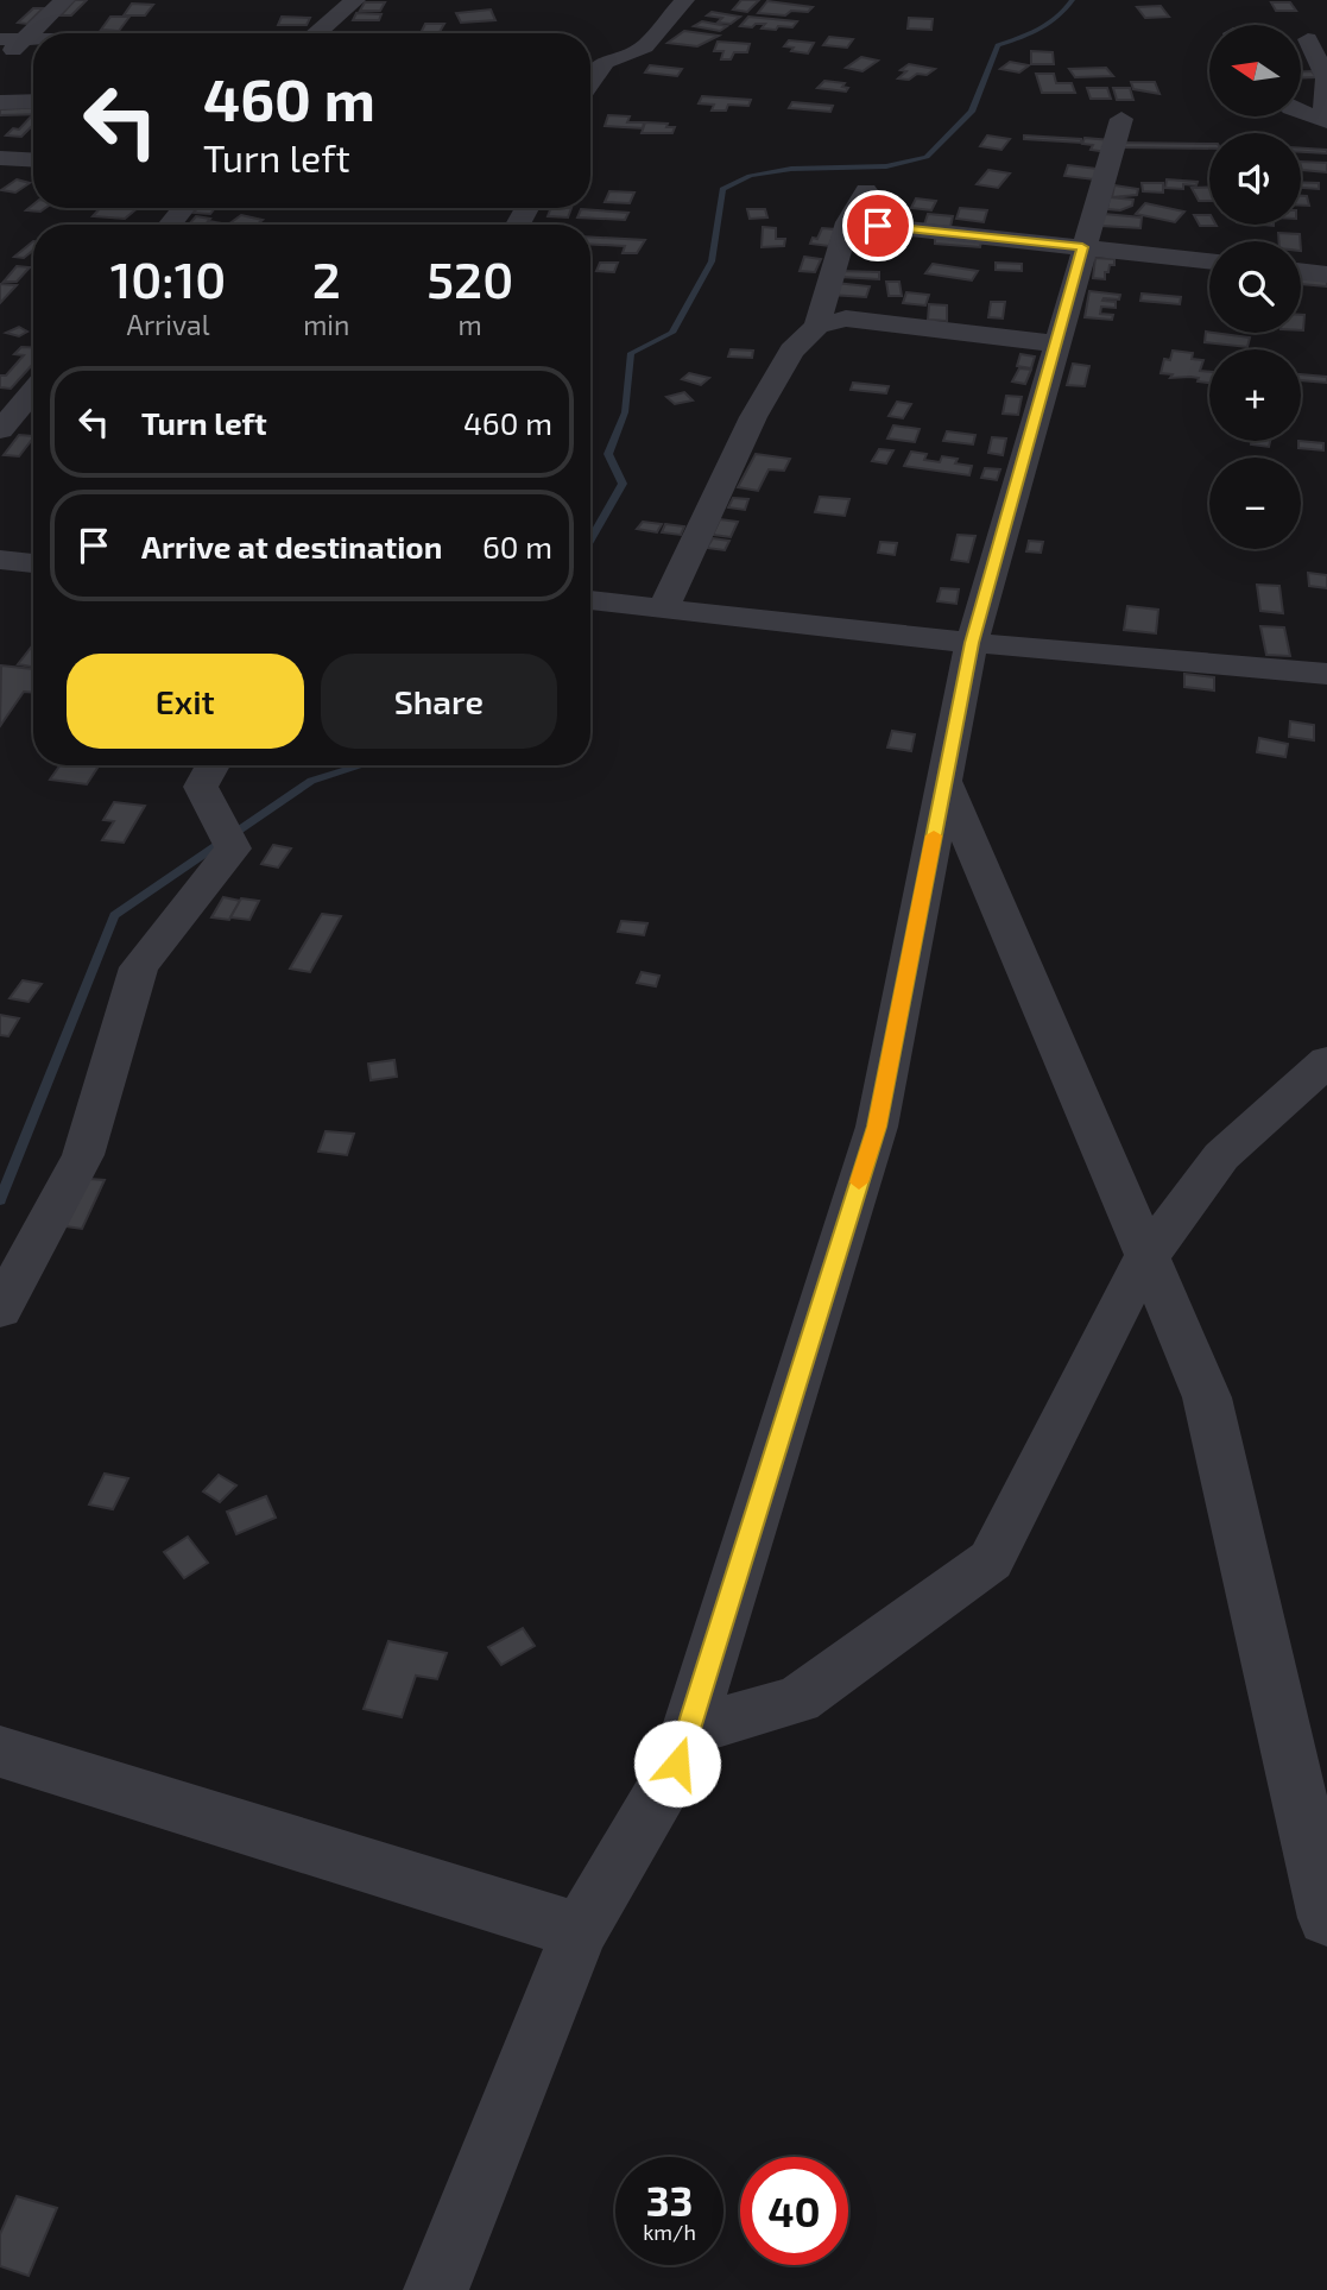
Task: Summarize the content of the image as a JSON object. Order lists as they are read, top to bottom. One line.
{"north":"left","page":{"map_buttons":["+","−"],"turn":["460 m","Turn left"],"eta":["10:10","Arrival","2","min","520","m"],"list":[{"name":"Turn left","value":"460 m"},{"name":"Arrive at destination","value":"60 m"}],"buttons":["Exit","Share"],"speed":"33 km/h","limit":"40"}}
